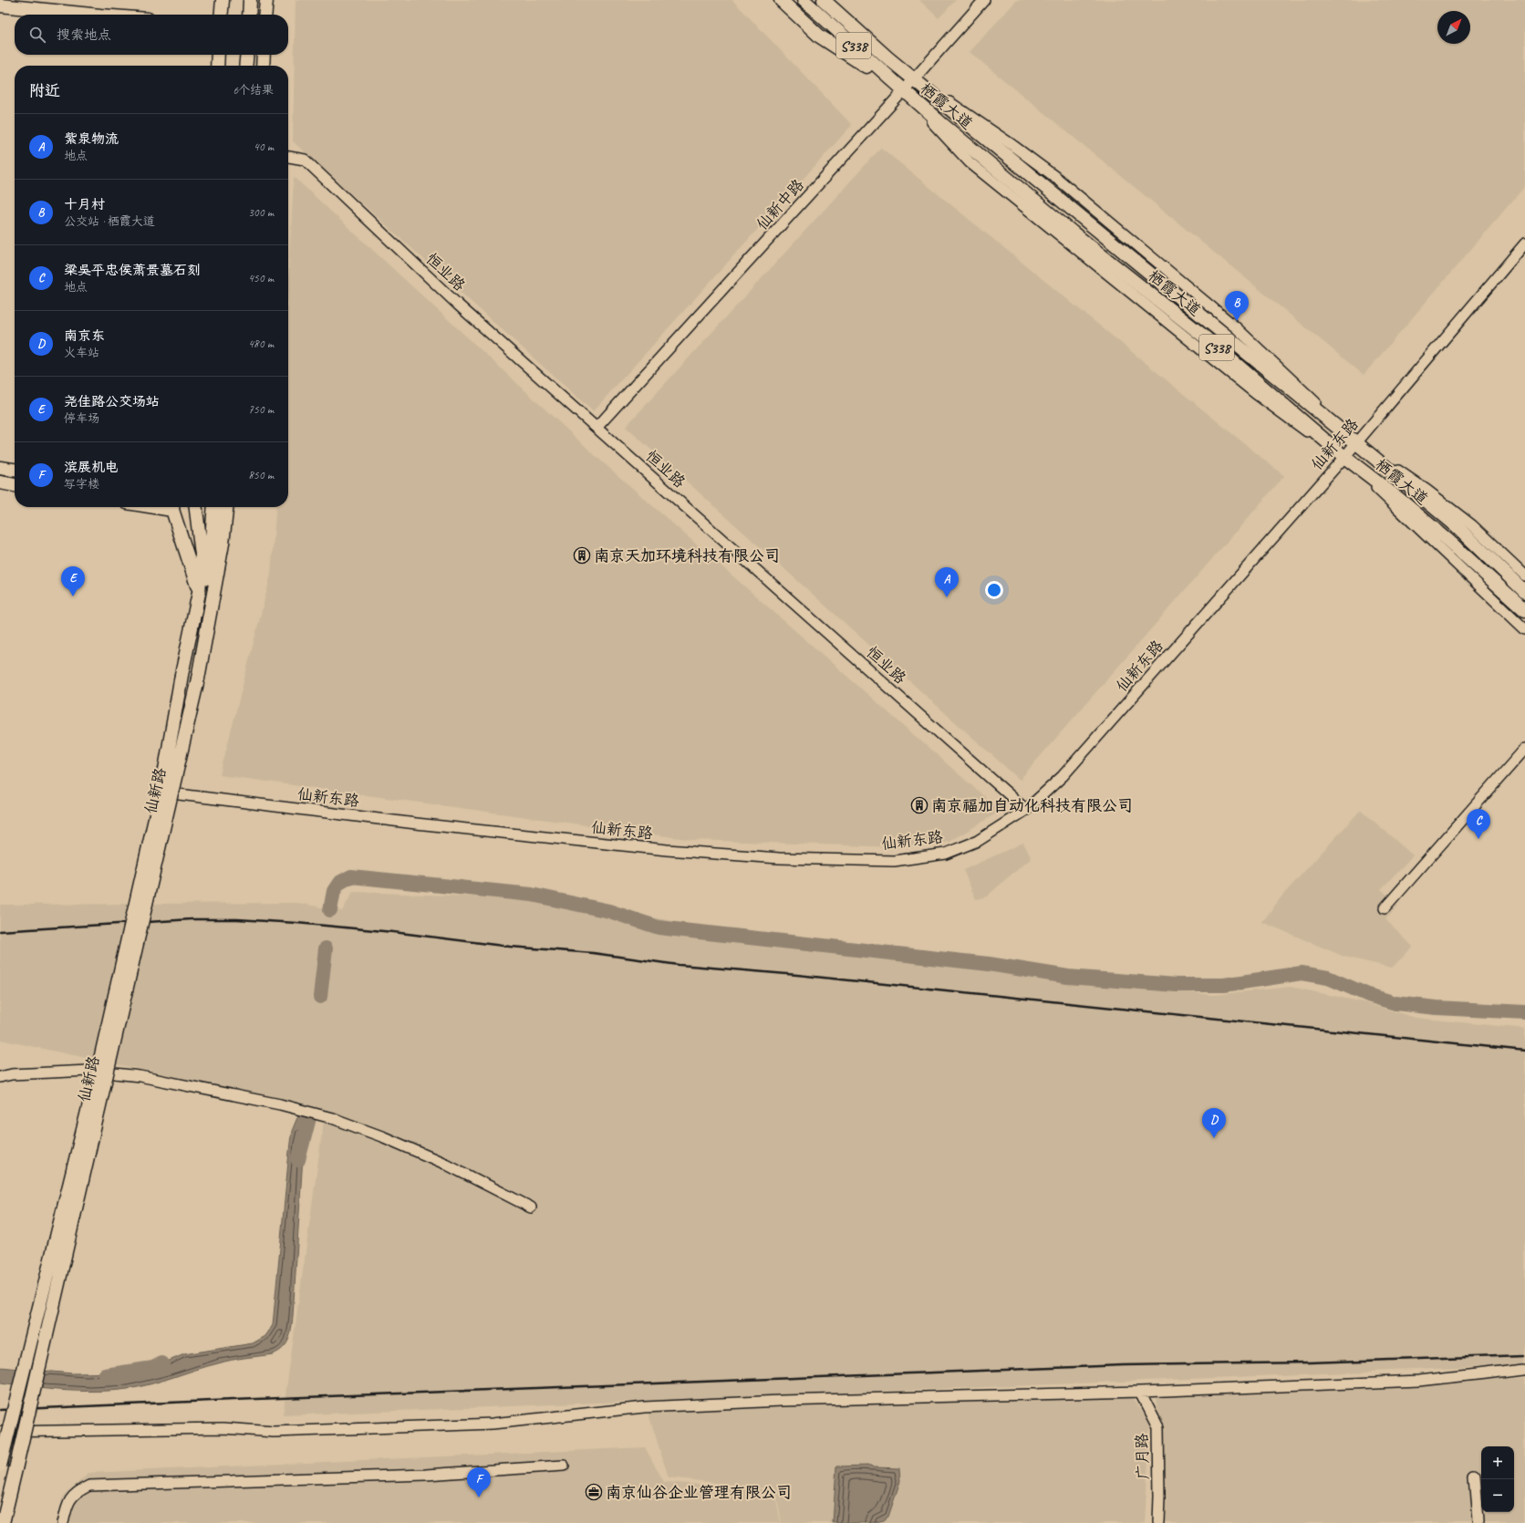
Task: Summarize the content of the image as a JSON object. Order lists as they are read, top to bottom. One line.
{"streets":{"main road":["S338","栖霞大道","仙新路"],"street":["仙新中路","恒业路","仙新东路","广月路"]},"crossings":[["栖霞大道","仙新中路"],["栖霞大道","仙新东路"],["仙新中路","恒业路"],["恒业路","仙新东路"],["仙新东路","仙新路"]],"places":{"building":["南京天加环境科技有限公司","南京福加自动化科技有限公司"],"office":["南京仙谷企业管理有限公司"]},"north":"top right","page":{"search":"搜索地点","heading":["附近","6个结果"],"list":[{"mark":"A","name":"紫泉物流","note":"地点","value":"40 m"},{"mark":"B","name":"十月村","note":"公交站 · 栖霞大道","value":"300 m"},{"mark":"C","name":"梁吴平忠侯萧景墓石刻","note":"地点","value":"450 m"},{"mark":"D","name":"南京东","note":"火车站","value":"480 m"},{"mark":"E","name":"尧佳路公交场站","note":"停车场","value":"750 m"},{"mark":"F","name":"滨展机电","note":"写字楼","value":"850 m"}],"pins":["B","E","A","C","D","F"],"map_buttons":["+","−"]}}
